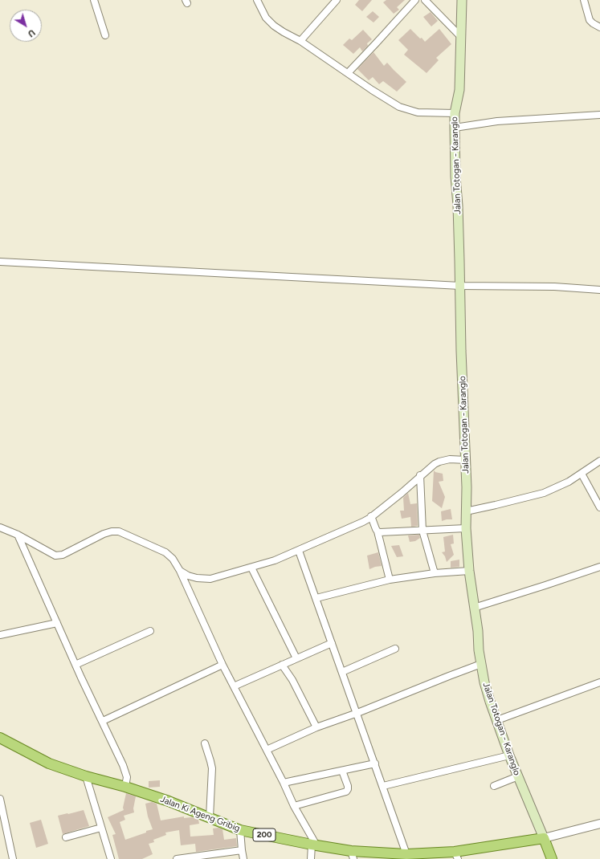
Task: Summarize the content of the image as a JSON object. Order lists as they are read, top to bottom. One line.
{"streets":{"main road":["Jalan Totogan - Karanglo","Jalan Ki Ageng Gribig","200"]},"crossings":[["Jalan Totogan - Karanglo","Jalan Ki Ageng Gribig"]],"north":"bottom right"}
